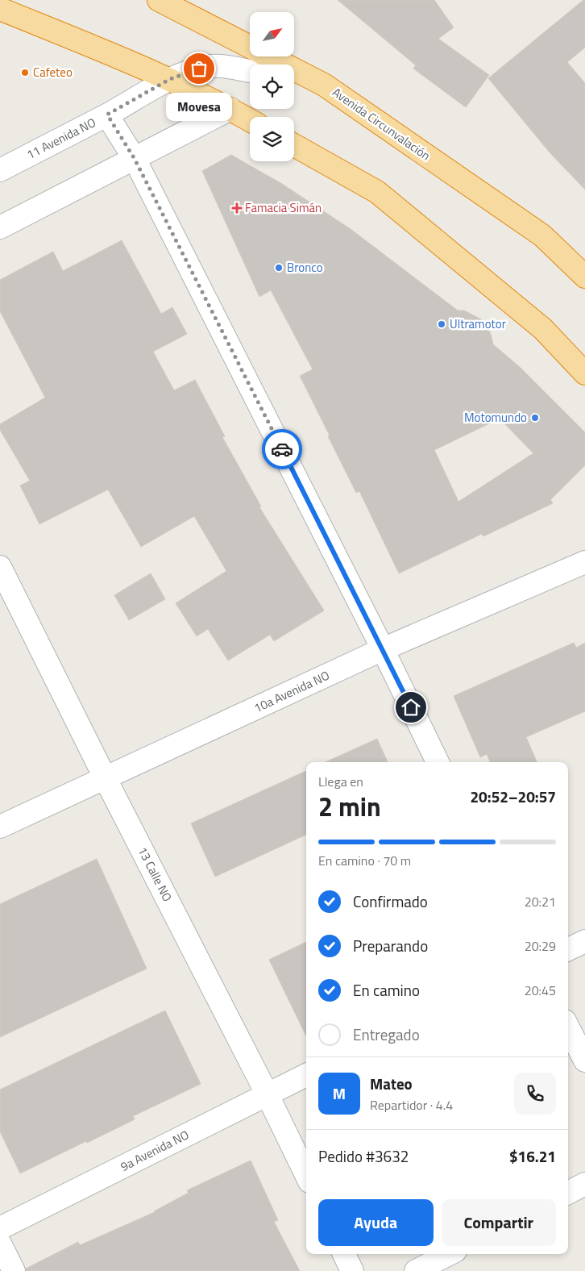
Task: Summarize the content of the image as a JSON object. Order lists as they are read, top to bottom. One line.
{"streets":{"highway":["Avenida Circunvalación"],"street":["11 Avenida NO","10a Avenida NO","13 Calle NO","9a Avenida NO"]},"crossings":[["10a Avenida NO","13 Calle NO"],["13 Calle NO","9a Avenida NO"]],"places":{"other":["Movesa","Cafeteo","Bronco","Ultramotor","Motomundo"],"health":["Famacia Simán"]},"north":"top right","page":{"bubble":"Movesa","heading":["2 min","Llega en","20:52–20:57"],"panel":["Mateo","Repartidor · 4.4","Pedido #3632","$16.21"],"bar":"En camino · 70 m","list":[["Confirmado","20:21"],["Preparando","20:29"],["En camino","20:45"],"Entregado"],"round":"M","buttons":["Ayuda","Compartir"]}}
